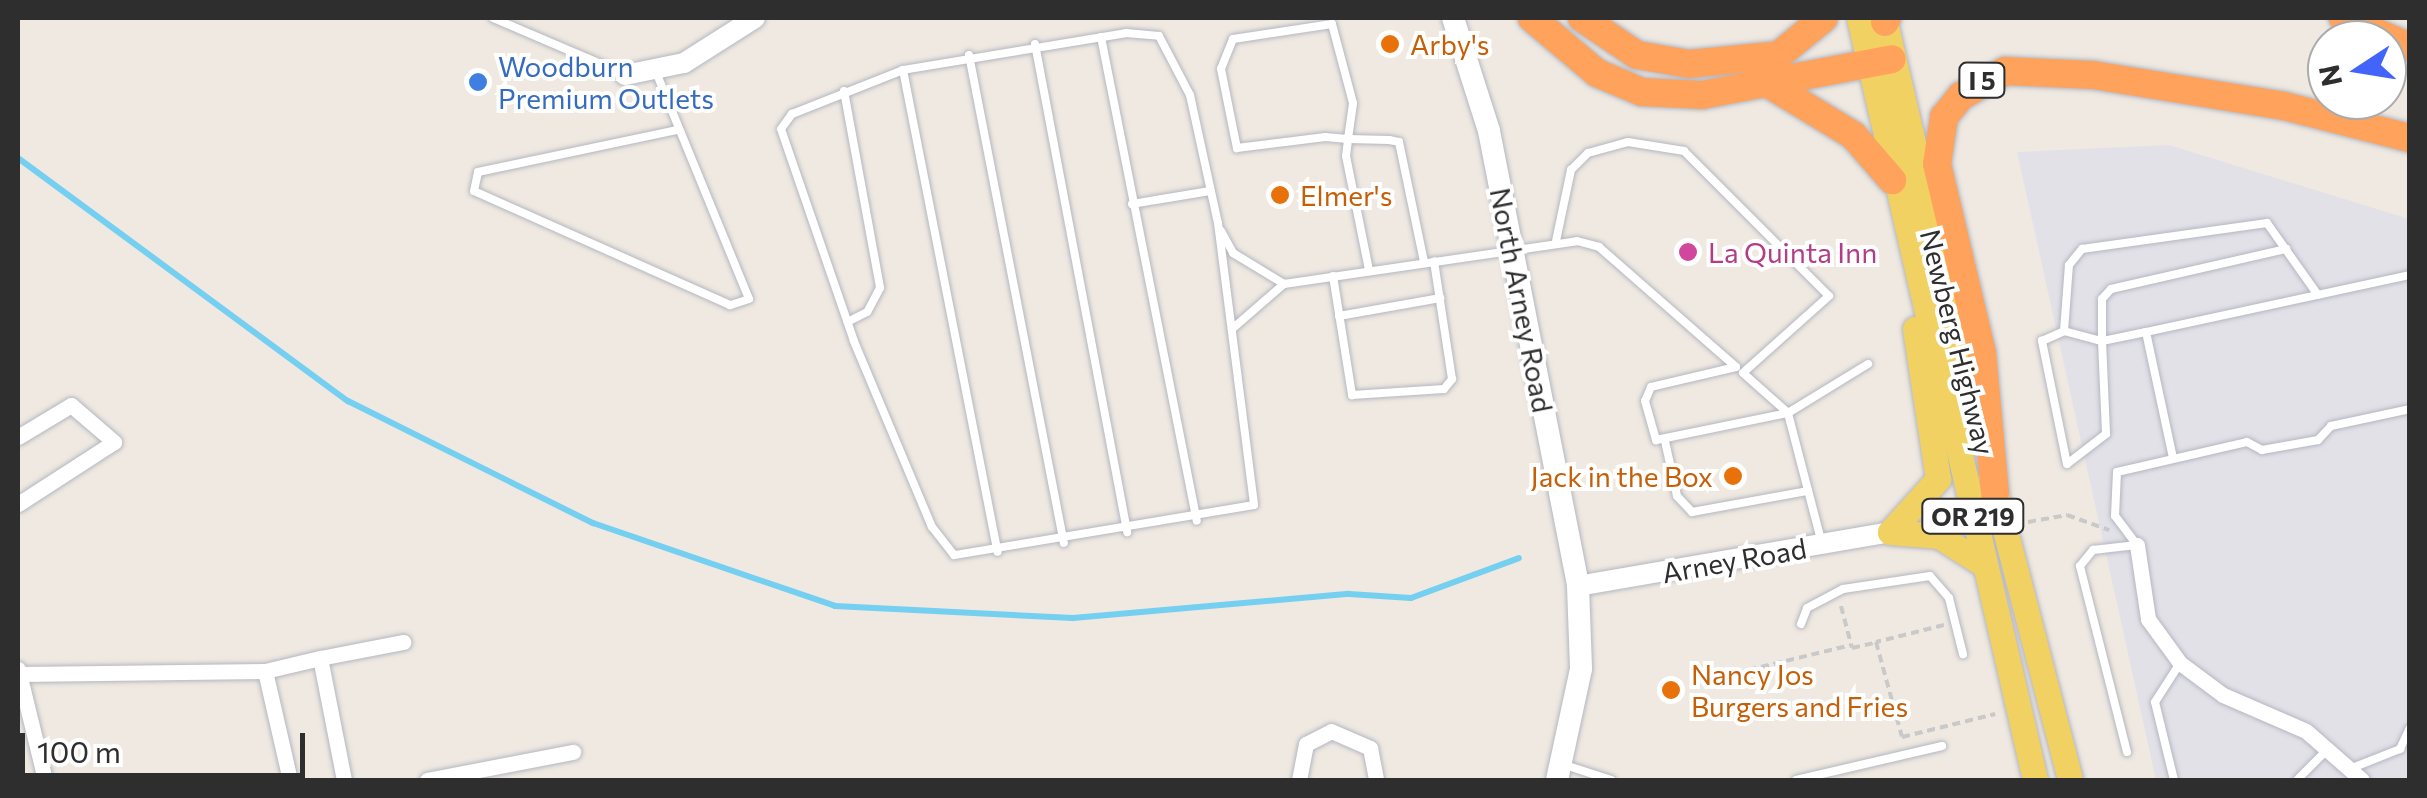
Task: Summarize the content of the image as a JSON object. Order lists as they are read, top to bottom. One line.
{"streets":{"highway":["I 5"],"main road":["North Arney Road","Newberg Highway","OR 219"],"street":["Arney Road"]},"crossings":[["I 5","Newberg Highway"],["North Arney Road","Arney Road"]],"places":["Arby's","Woodburn Premium Outlets","Elmer's","La Quinta Inn","Jack in the Box","Nancy Jos Burgers and Fries"],"scale_bar":"100 m","north":"left"}
